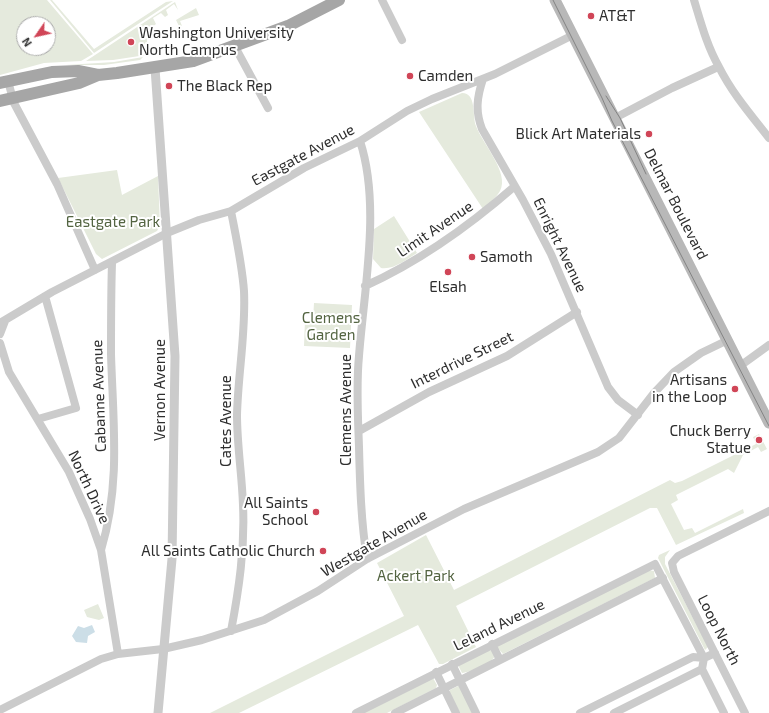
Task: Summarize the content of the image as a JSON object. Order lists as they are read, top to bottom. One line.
{"streets":{"main road":["Delmar Boulevard"],"street":["Eastgate Avenue","Limit Avenue","Enright Avenue","Interdrive Street","Vernon Avenue","Cabanne Avenue","Clemens Avenue","Cates Avenue","North Drive","Westgate Avenue","Leland Avenue","Loop North"]},"crossings":[["Eastgate Avenue","Delmar Boulevard"],["Eastgate Avenue","Enright Avenue"],["Eastgate Avenue","Vernon Avenue"],["Eastgate Avenue","Cabanne Avenue"],["Eastgate Avenue","Clemens Avenue"],["Eastgate Avenue","Cates Avenue"],["Delmar Boulevard","Westgate Avenue"],["Limit Avenue","Enright Avenue"],["Limit Avenue","Clemens Avenue"],["Enright Avenue","Interdrive Street"],["Enright Avenue","Westgate Avenue"],["Interdrive Street","Clemens Avenue"],["Vernon Avenue","Westgate Avenue"],["Cabanne Avenue","North Drive"],["Clemens Avenue","Westgate Avenue"],["Cates Avenue","Westgate Avenue"],["North Drive","Westgate Avenue"]],"parks":["Eastgate Park","Clemens Garden","Ackert Park"],"places":["AT&T","Washington University North Campus","Camden","The Black Rep","Blick Art Materials","Samoth","Elsah","Artisans in the Loop","Chuck Berry Statue","All Saints School","All Saints Catholic Church"],"north":"bottom left"}
